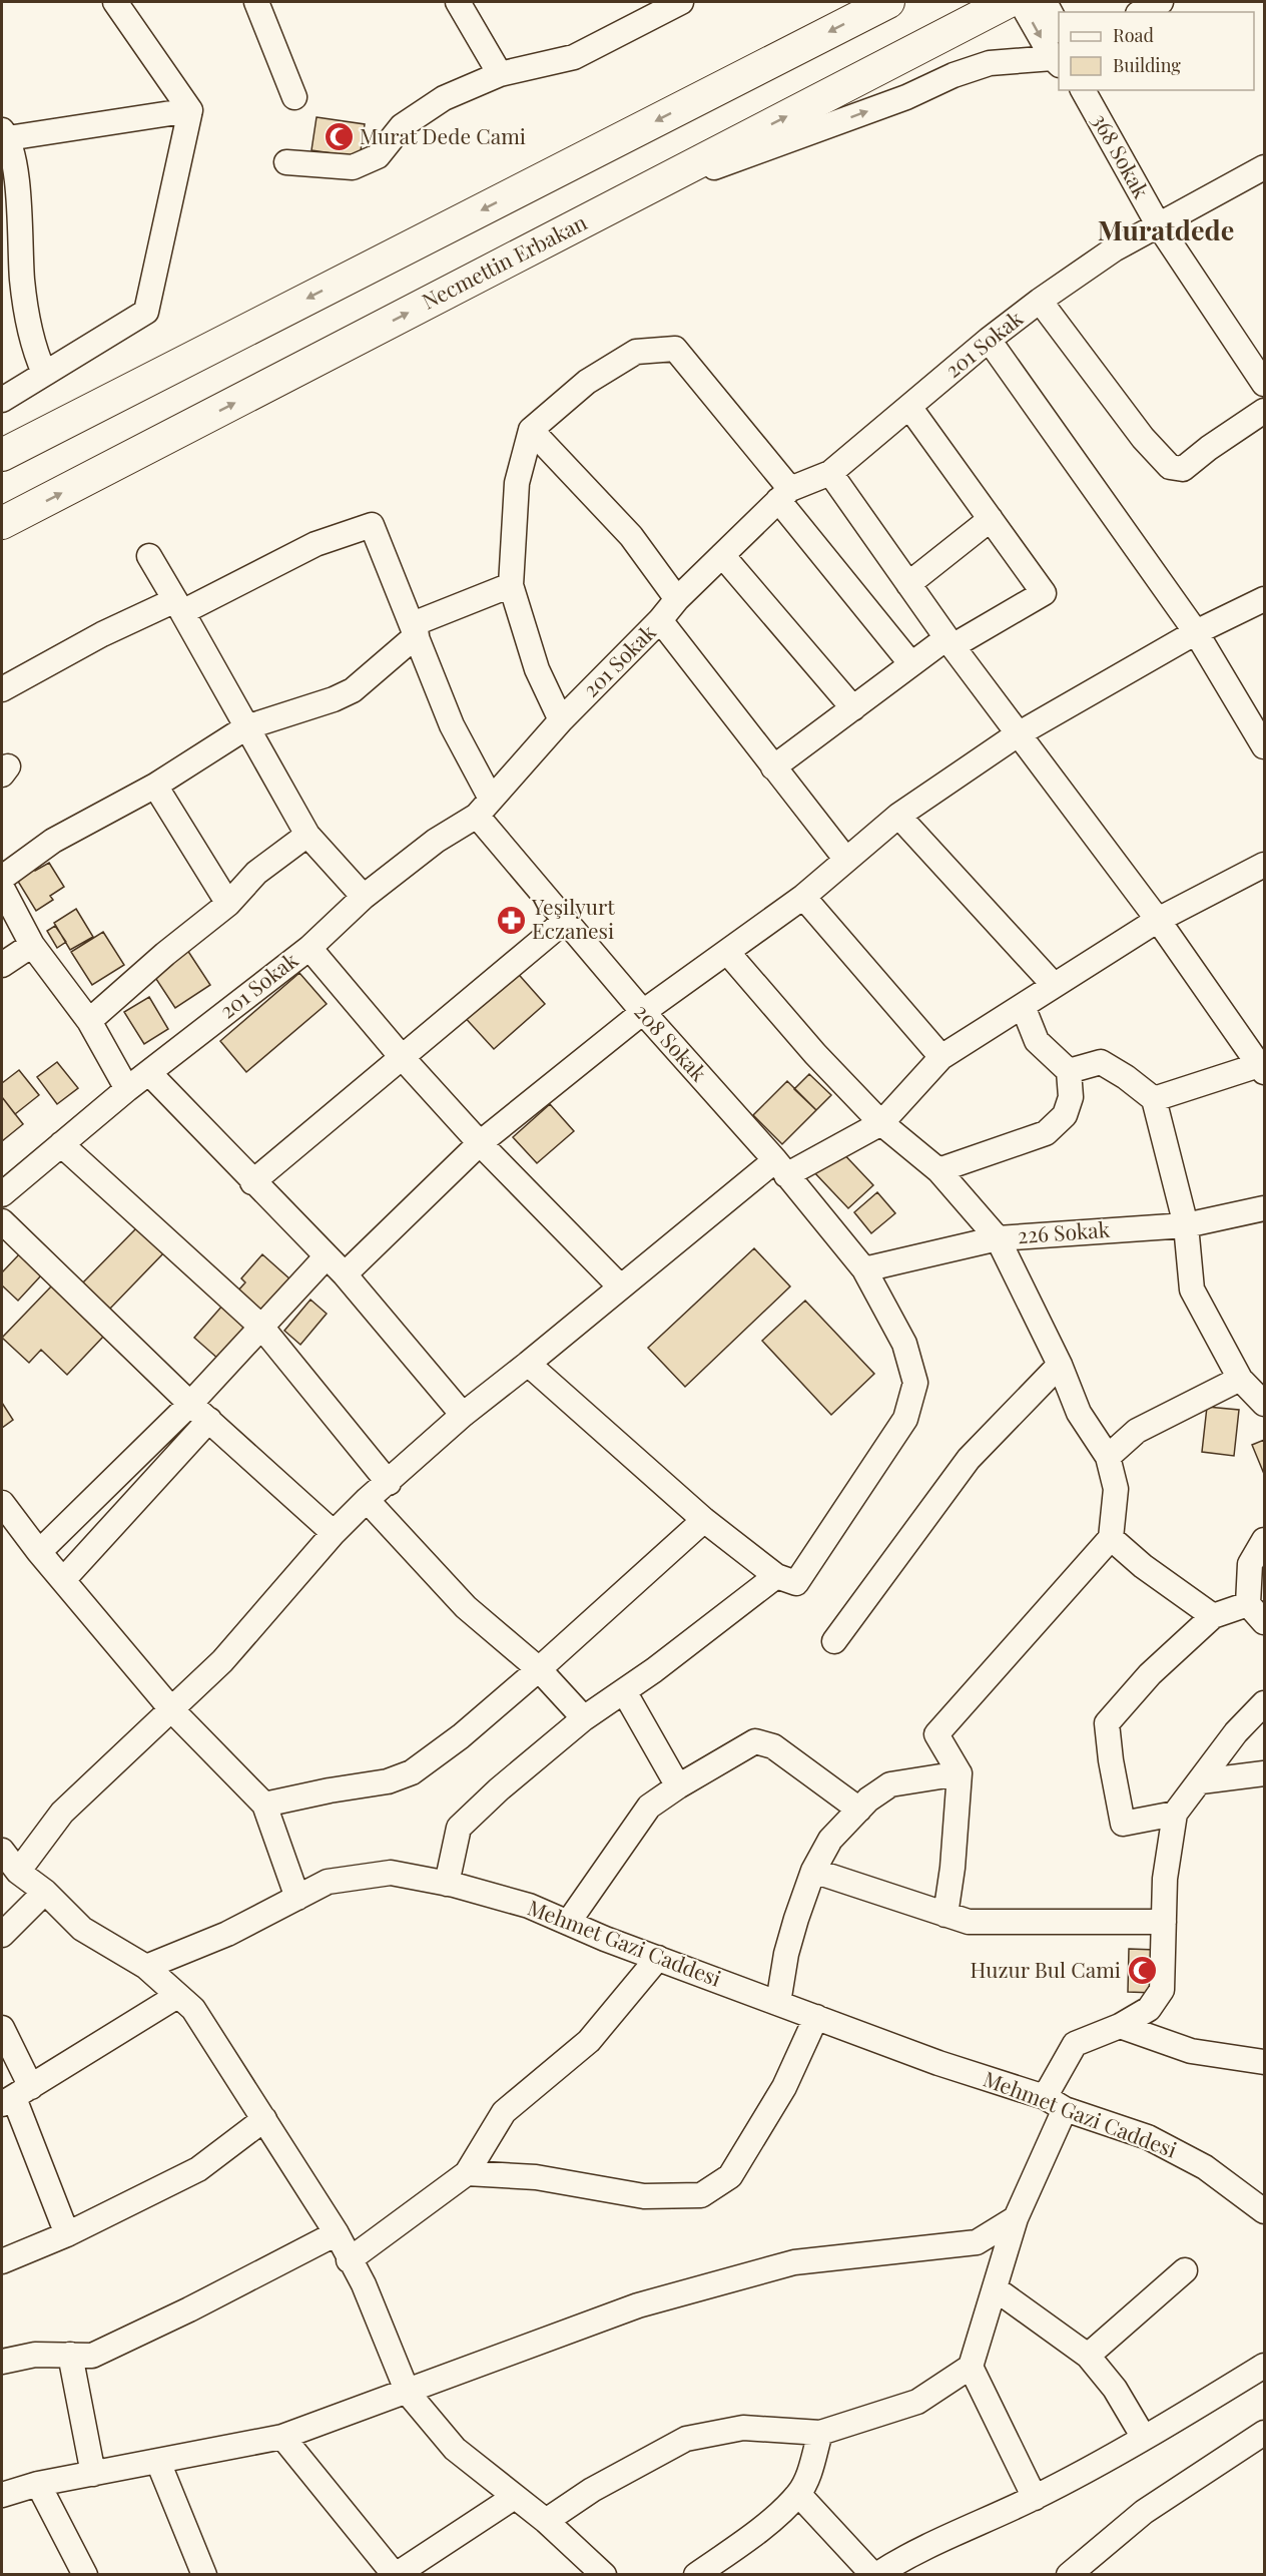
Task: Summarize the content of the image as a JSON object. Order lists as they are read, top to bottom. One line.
{"streets":{"main road":["Necmettin Erbakan"],"street":["368 Sokak","201 Sokak","208 Sokak","226 Sokak","Mehmet Gazi Caddesi"]},"crossings":[["368 Sokak","201 Sokak"],["201 Sokak","208 Sokak"],["208 Sokak","226 Sokak"]],"districts":["Muratdede"],"places":{"mosque":["Murat Dede Cami","Huzur Bul Cami"],"pharmacy":["Yeşilyurt Eczanesi"]},"legend":["Road","Building"]}
